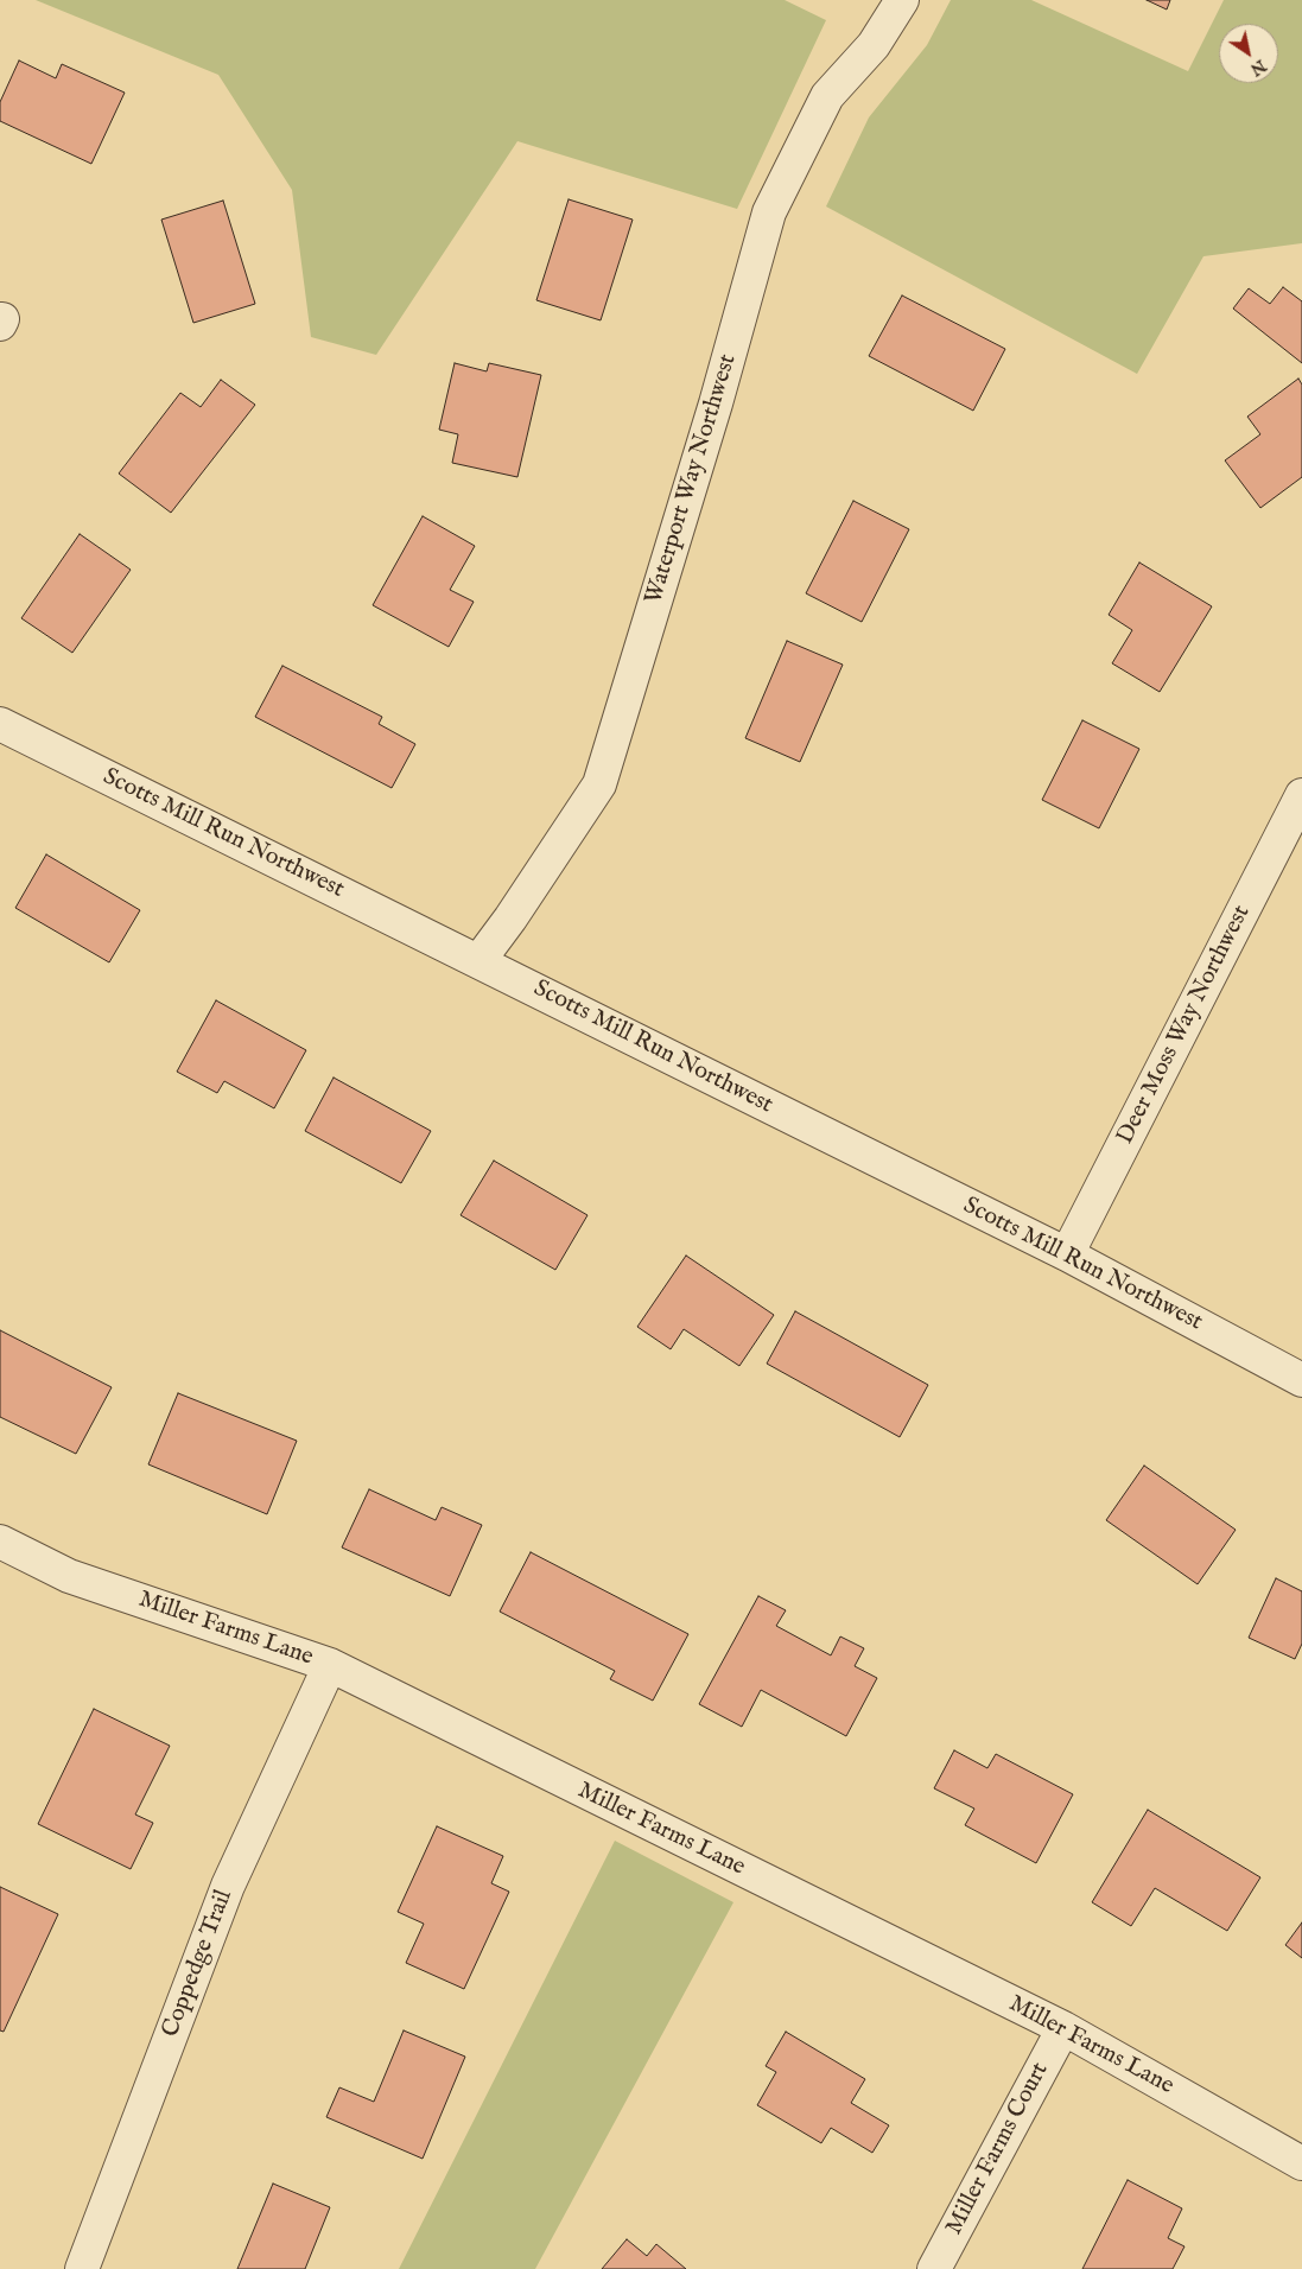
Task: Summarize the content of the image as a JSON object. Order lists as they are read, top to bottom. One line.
{"streets":{"street":["Waterport Way Northwest","Scotts Mill Run Northwest","Deer Moss Way Northwest","Miller Farms Lane","Coppedge Trail","Miller Farms Court"]},"crossings":[["Waterport Way Northwest","Scotts Mill Run Northwest"],["Scotts Mill Run Northwest","Deer Moss Way Northwest"],["Miller Farms Lane","Coppedge Trail"],["Miller Farms Lane","Miller Farms Court"]],"north":"bottom right"}
